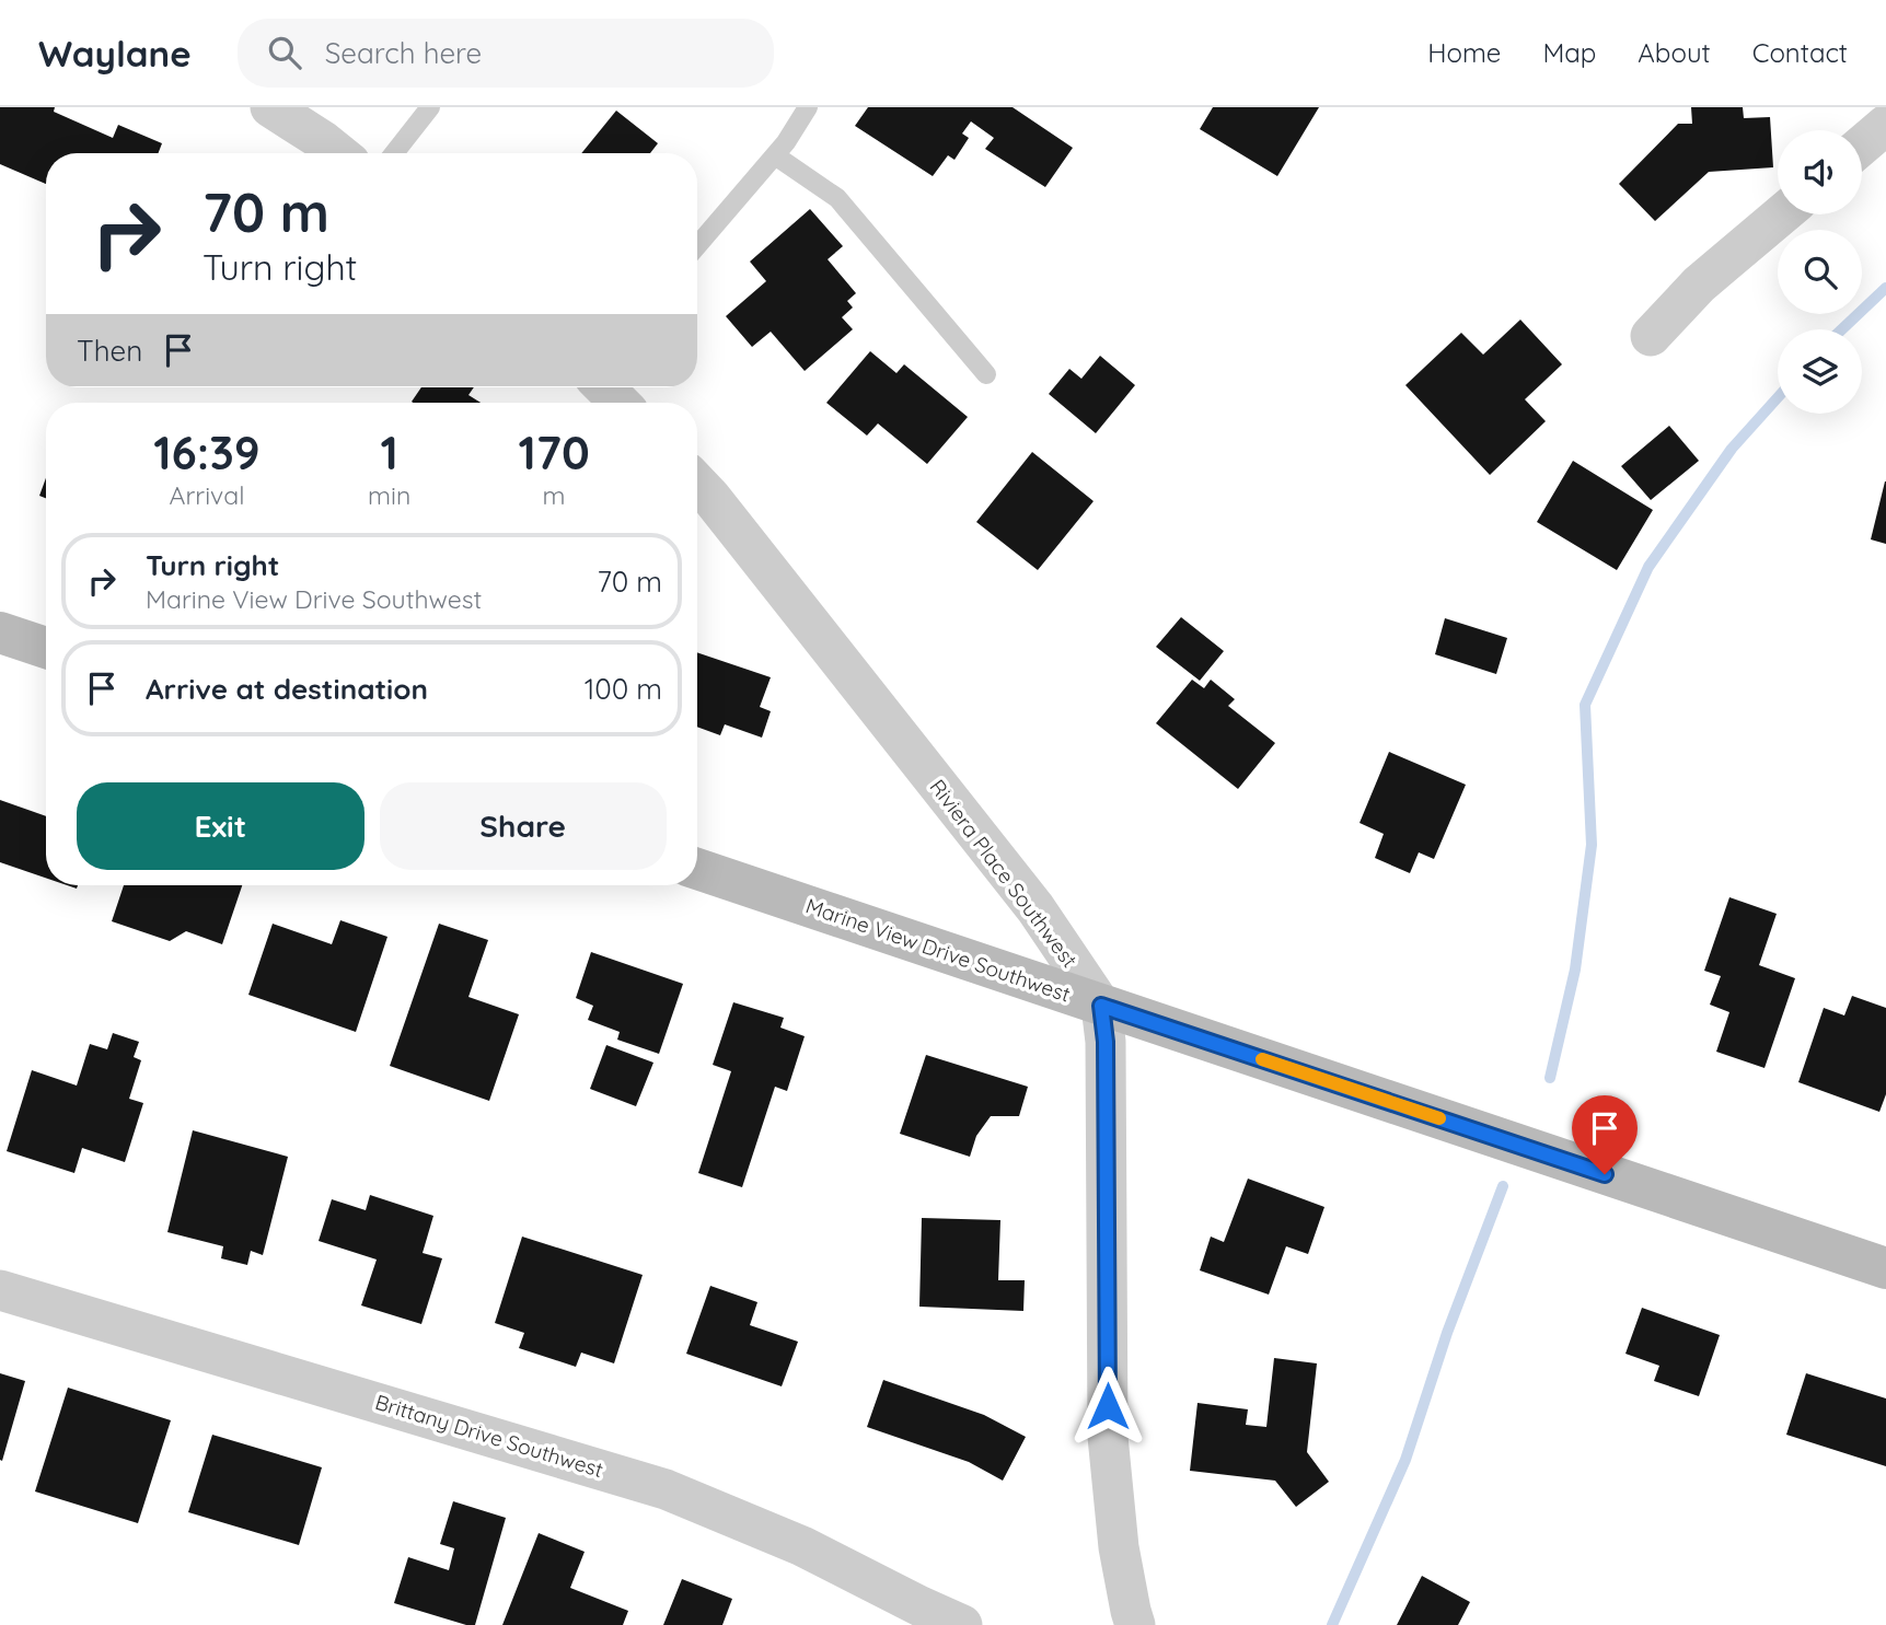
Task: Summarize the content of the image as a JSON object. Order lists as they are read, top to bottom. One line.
{"streets":{"street":["Riviera Place Southwest","Marine View Drive Southwest","Brittany Drive Southwest"]},"crossings":[["Riviera Place Southwest","Marine View Drive Southwest"]],"page":{"header":"Waylane","search":"Search here","nav":["Home","Map","About","Contact"],"turn":["70 m","Turn right"],"then":"Then","eta":["16:39","Arrival","1","min","170","m"],"list":[{"name":"Turn right","note":"Marine View Drive Southwest","value":"70 m"},{"name":"Arrive at destination","value":"100 m"}],"buttons":["Exit","Share"]}}
